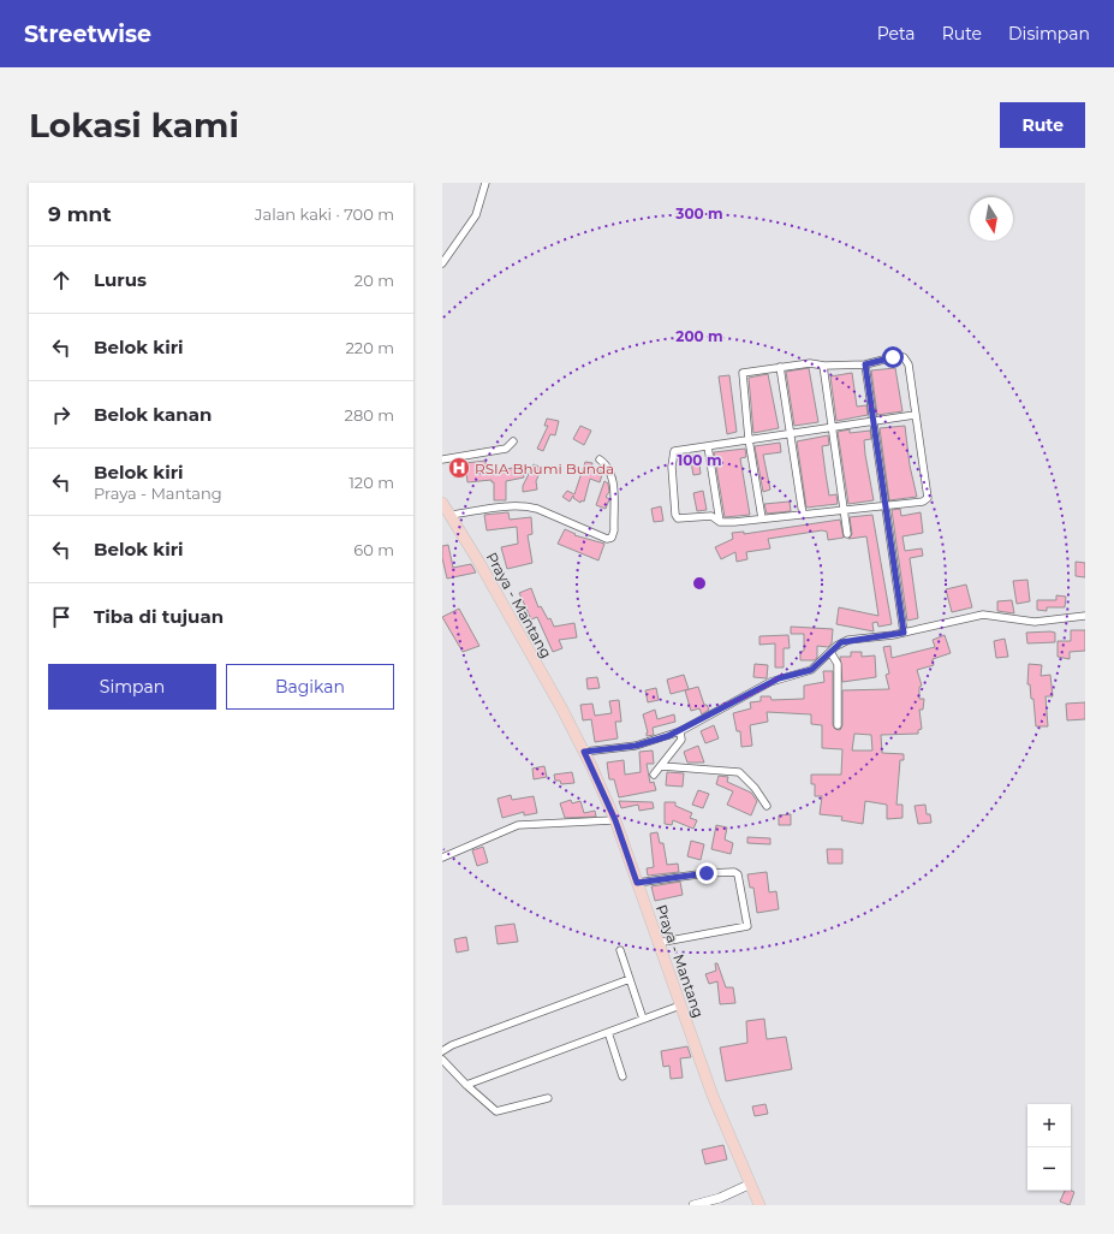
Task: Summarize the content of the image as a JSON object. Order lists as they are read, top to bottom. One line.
{"streets":{"main road":["Praya - Mantang"]},"places":{"hospital":["RSIA Bhumi Bunda"]},"north":"bottom","page":{"header":"Streetwise","nav":["Peta","Rute","Disimpan"],"buttons":["Rute",["Simpan","Bagikan"]],"title":"Lokasi kami","heading":["9 mnt","Jalan kaki · 700 m"],"list":[["Lurus","20 m"],["Belok kiri","220 m"],["Belok kanan","280 m"],["Belok kiri","Praya - Mantang","120 m"],["Belok kiri","60 m"],"Tiba di tujuan"],"map_buttons":["+","−"]},"rings":["300 m","200 m","100 m"]}
